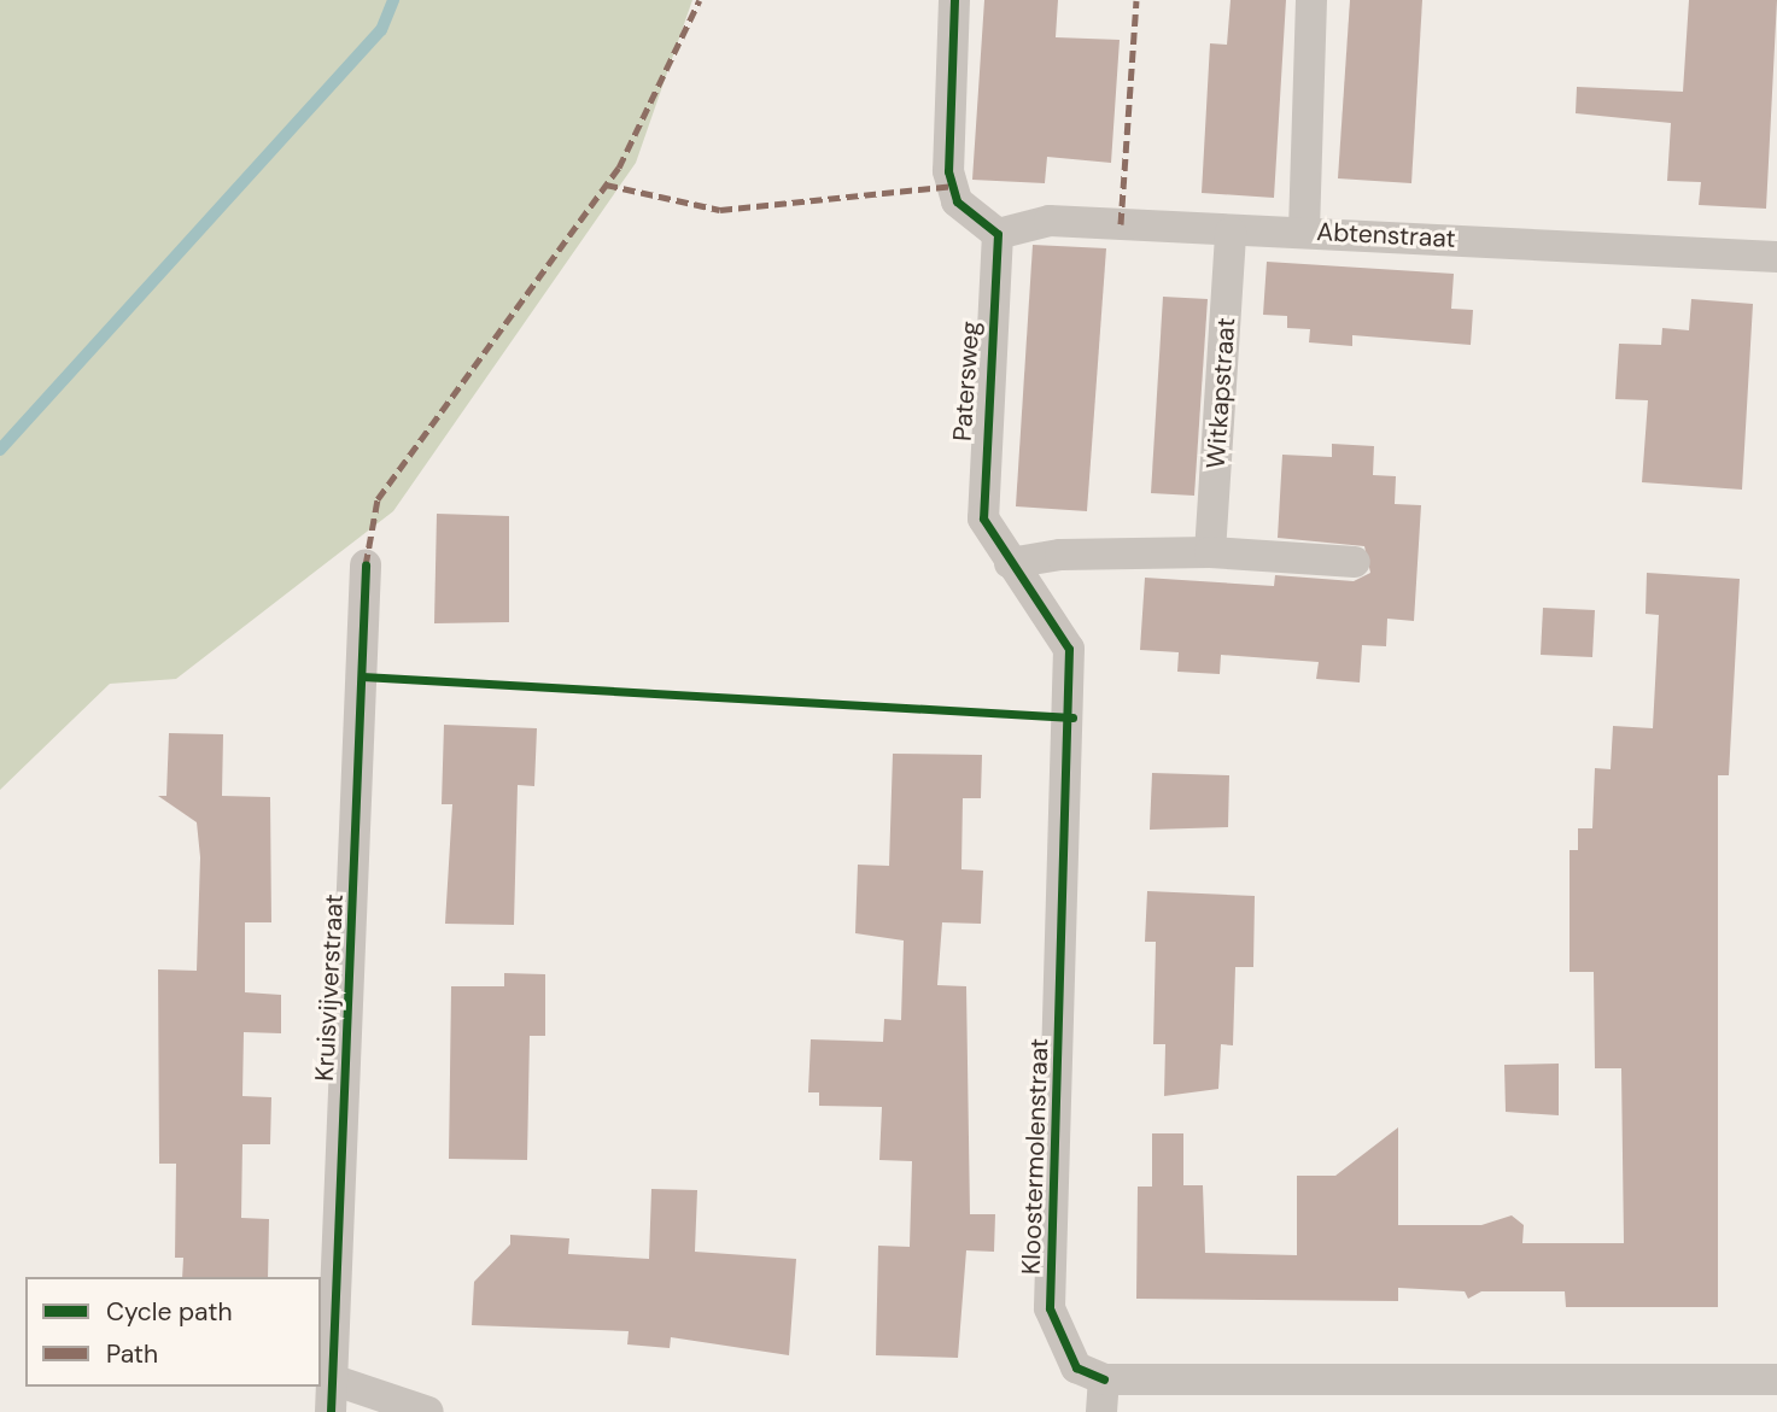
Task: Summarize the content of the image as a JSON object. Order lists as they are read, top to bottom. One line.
{"streets":{"street":["Abtenstraat","Patersweg","Witkapstraat","Kruisvijverstraat","Kloostermolenstraat"]},"crossings":[["Abtenstraat","Patersweg"],["Abtenstraat","Witkapstraat"],["Patersweg","Kloostermolenstraat"]],"legend":["Cycle path","Path"]}
